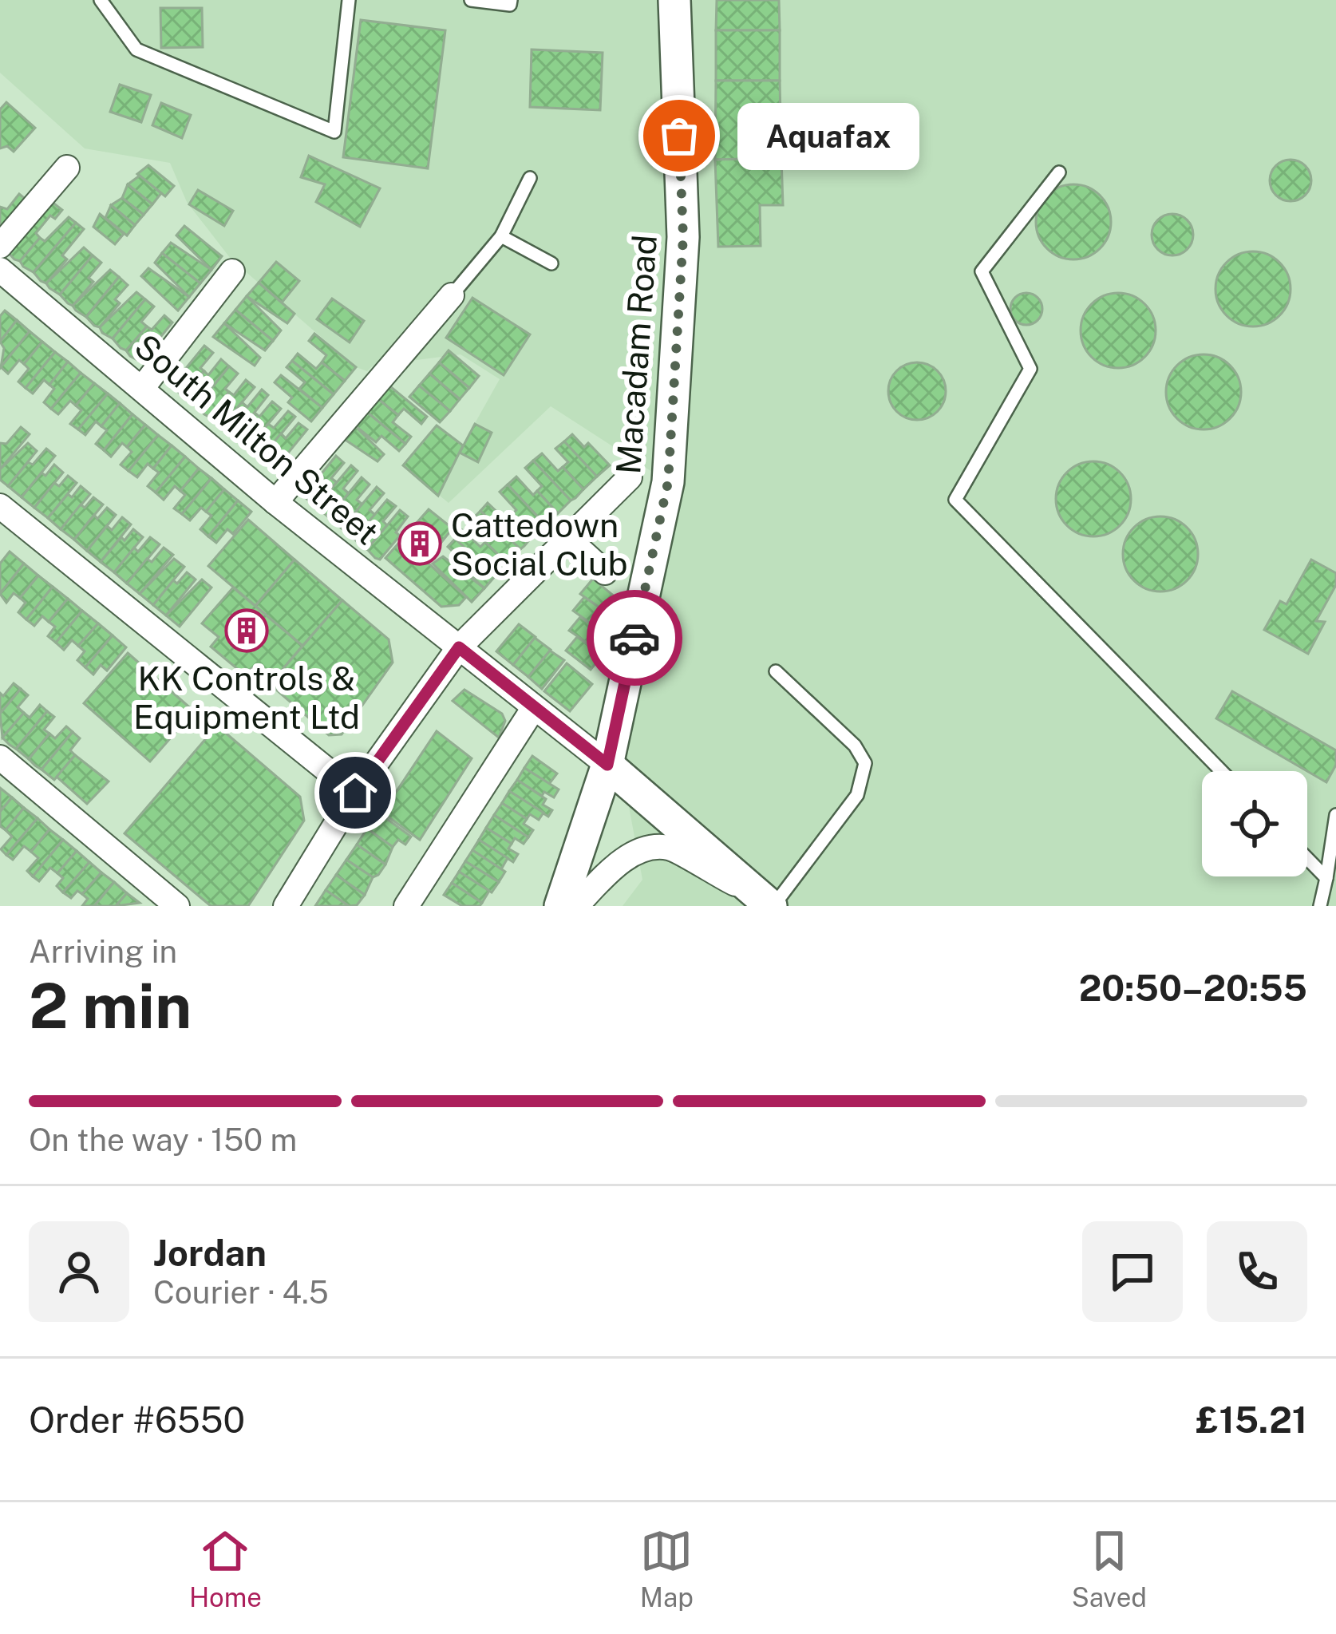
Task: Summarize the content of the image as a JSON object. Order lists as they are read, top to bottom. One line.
{"streets":{"street":["Macadam Road","South Milton Street"]},"crossings":[["Macadam Road","South Milton Street"]],"places":{"other":["Aquafax"],"building":["Cattedown Social Club","KK Controls & Equipment Ltd"]},"page":{"bubble":"Aquafax","heading":["2 min","Arriving in","20:50–20:55"],"panel":["Jordan","Courier · 4.5","Order #6550","£15.21"],"bar":"On the way · 150 m","tabs":["Home","Map","Saved"]}}
